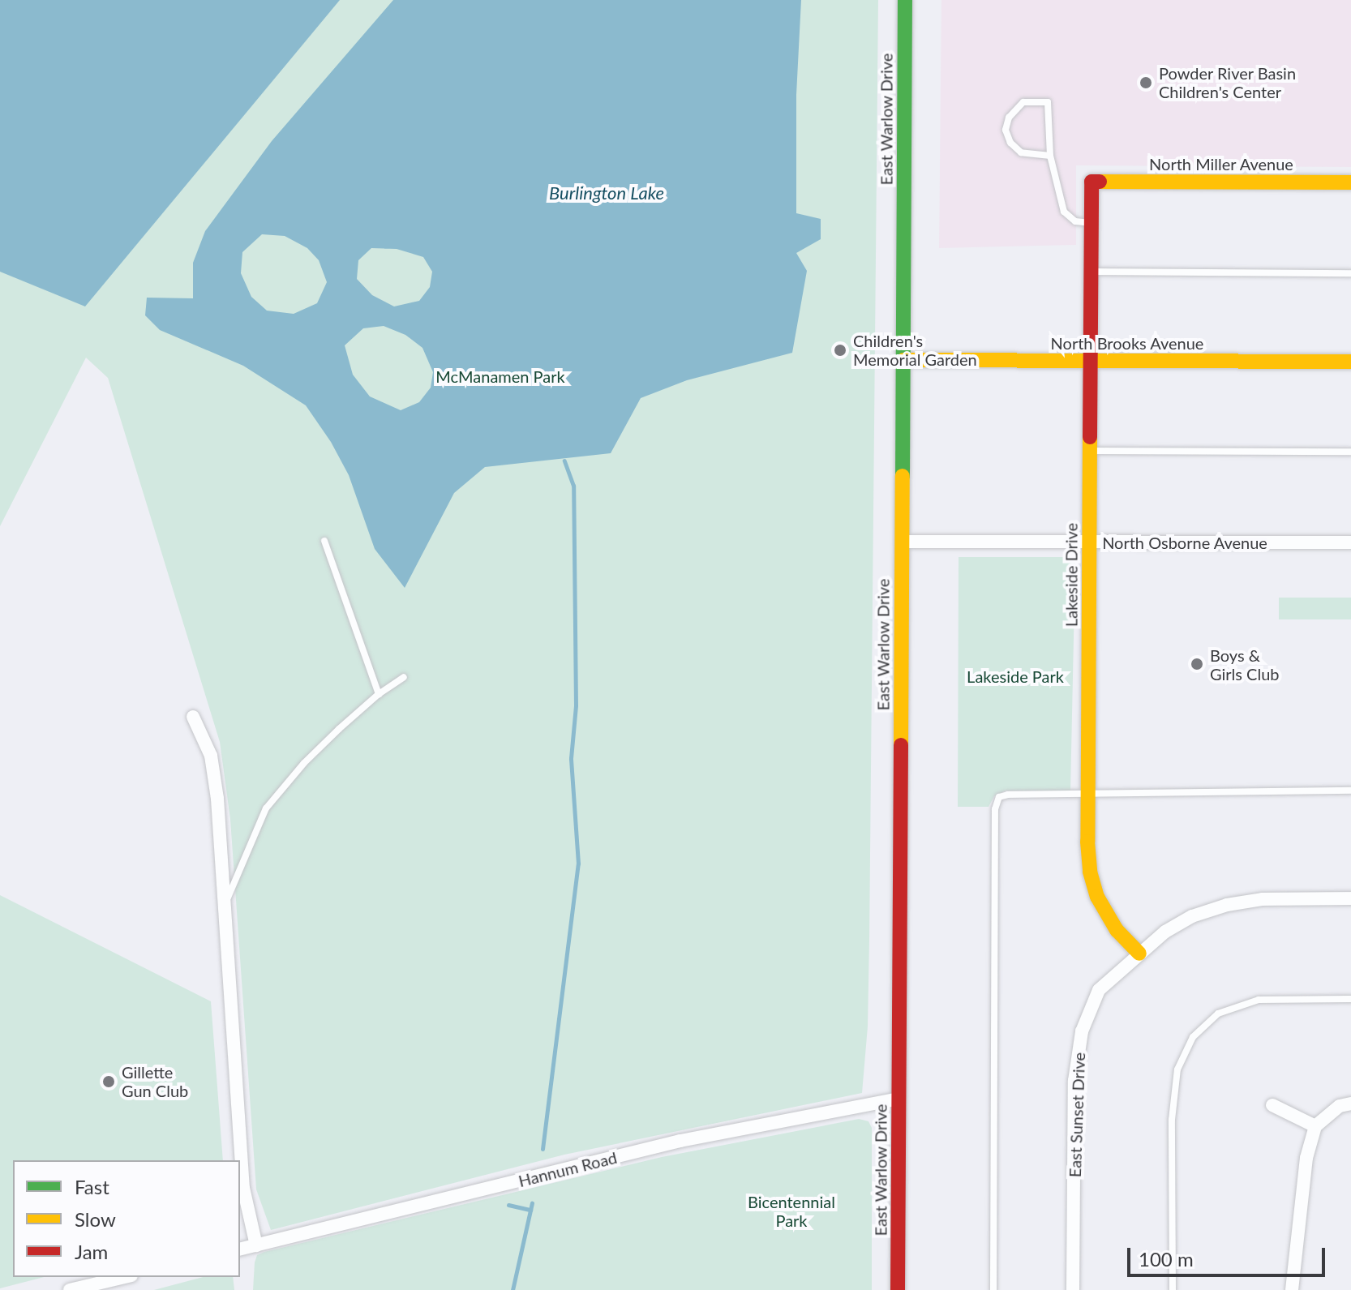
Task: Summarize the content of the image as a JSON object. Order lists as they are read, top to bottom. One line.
{"streets":{"street":["East Warlow Drive","North Miller Avenue","North Brooks Avenue","North Osborne Avenue","Lakeside Drive","East Sunset Drive","Hannum Road"]},"crossings":[["East Warlow Drive","North Brooks Avenue"],["East Warlow Drive","North Osborne Avenue"],["East Warlow Drive","Hannum Road"],["North Miller Avenue","Lakeside Drive"],["North Brooks Avenue","Lakeside Drive"],["North Osborne Avenue","Lakeside Drive"],["Lakeside Drive","East Sunset Drive"]],"water":["Burlington Lake"],"parks":["McManamen Park","Lakeside Park","Bicentennial Park"],"places":["Powder River Basin Children's Center","Children's Memorial Garden","Boys & Girls Club","Gillette Gun Club"],"legend":["Fast","Slow","Jam"],"scale_bar":"100 m"}
